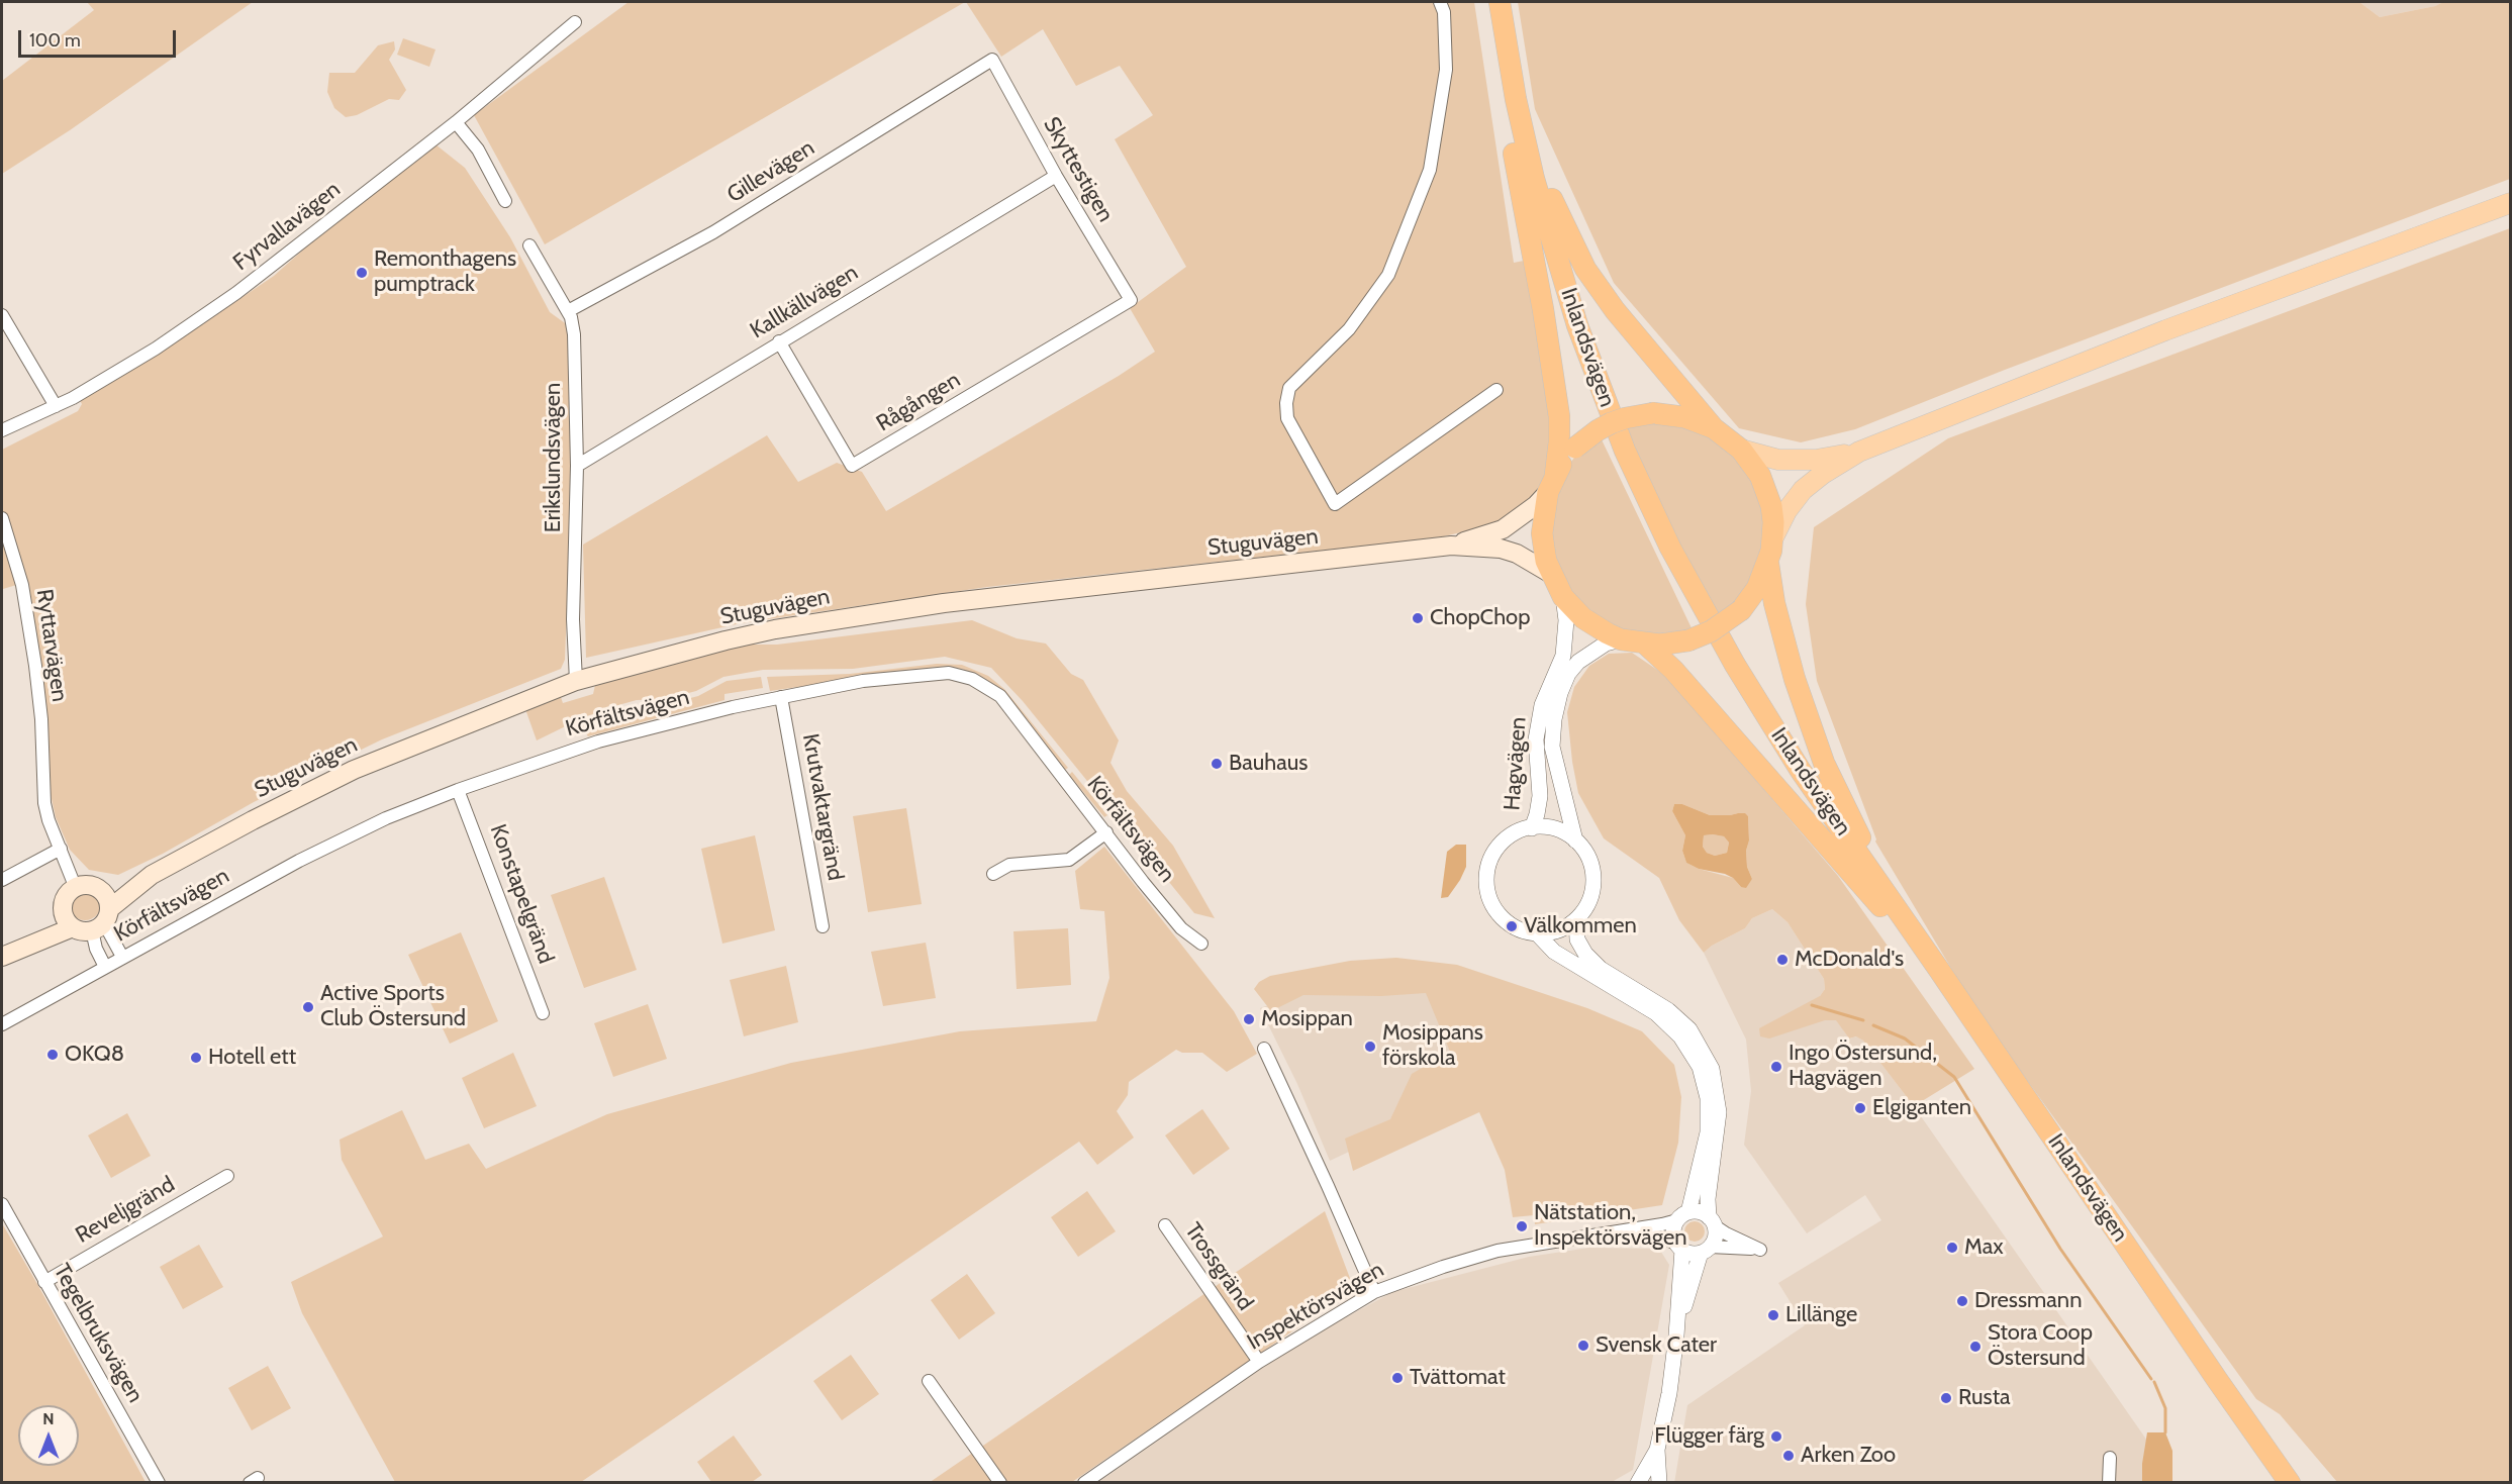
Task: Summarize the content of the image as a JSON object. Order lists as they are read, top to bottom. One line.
{"streets":{"highway":["Inlandsvägen"],"main road":["Stuguvägen"],"street":["Skyttestigen","Gillevägen","Fyrvallavägen","Kallkällvägen","Rågången","Erikslundsvägen","Ryttarvägen","Körfältsvägen","Hagvägen","Krutvaktargränd","Konstapelgränd","Reveljgränd","Trossgränd","Inspektörsvägen","Tegelbruksvägen"]},"crossings":[["Skyttestigen","Gillevägen"],["Skyttestigen","Kallkällvägen"],["Skyttestigen","Rågången"],["Gillevägen","Erikslundsvägen"],["Kallkällvägen","Rågången"],["Kallkällvägen","Erikslundsvägen"],["Erikslundsvägen","Stuguvägen"],["Stuguvägen","Ryttarvägen"],["Körfältsvägen","Krutvaktargränd"],["Körfältsvägen","Konstapelgränd"],["Reveljgränd","Tegelbruksvägen"],["Trossgränd","Inspektörsvägen"]],"places":["Remonthagens pumptrack","ChopChop","Bauhaus","Välkommen","McDonald's","Active Sports Club Östersund","Mosippan","Mosippans förskola","OKQ8","Hotell ett","Ingo Östersund, Hagvägen","Elgiganten","Nätstation, Inspektörsvägen","Max","Dressmann","Lillänge","Svensk Cater","Stora Coop Östersund","Tvättomat","Rusta","Flügger färg","Arken Zoo"],"scale_bar":"100 m","north":"top"}
